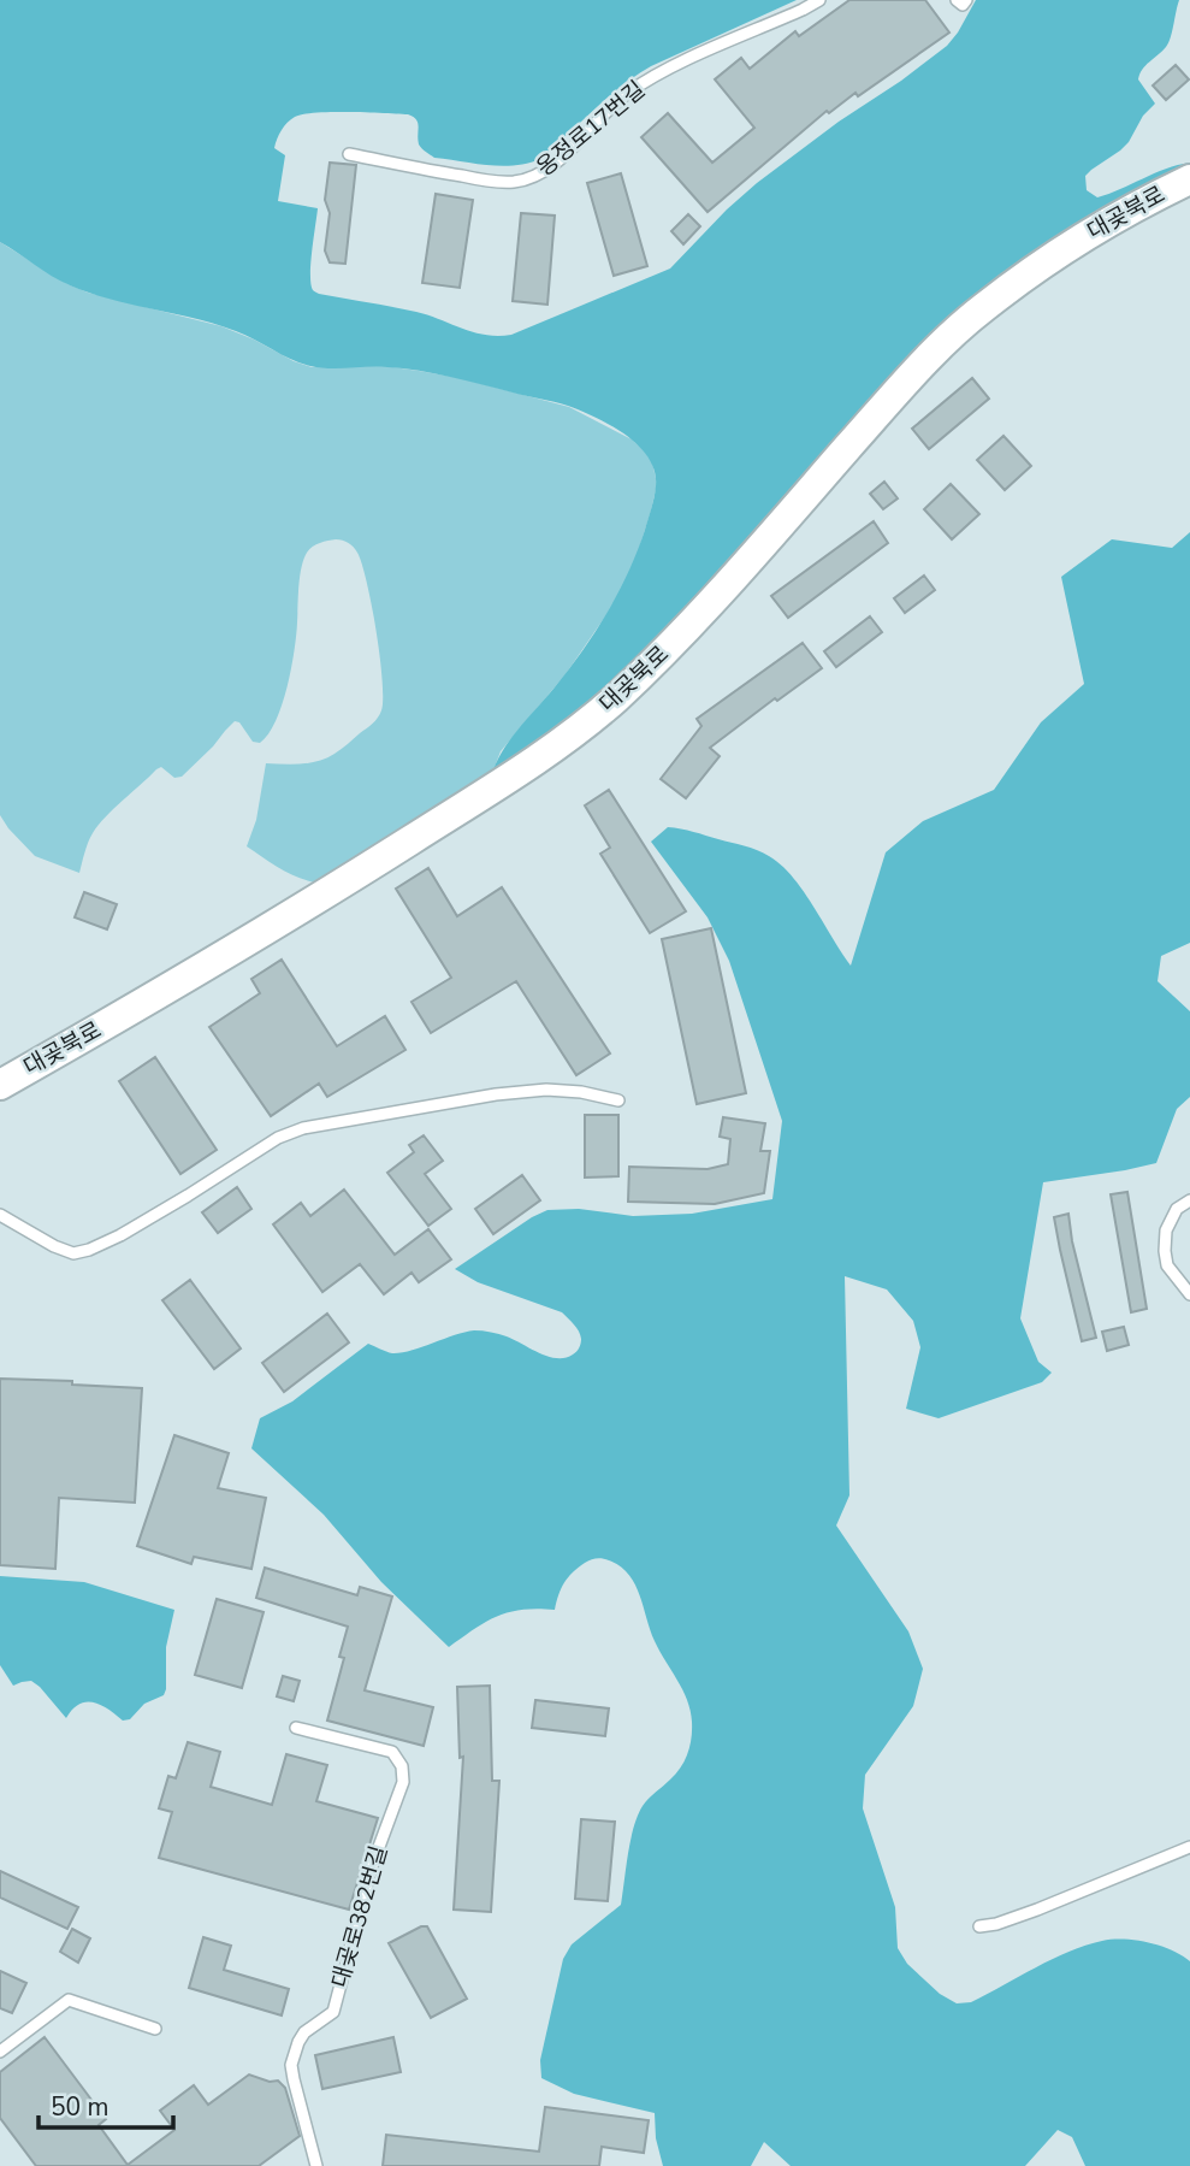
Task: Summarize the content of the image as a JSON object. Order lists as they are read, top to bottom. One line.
{"streets":{"street":["대곶북로"],"lane":["옹정로17번길","대곶로382번길"]},"scale_bar":"50 m"}
